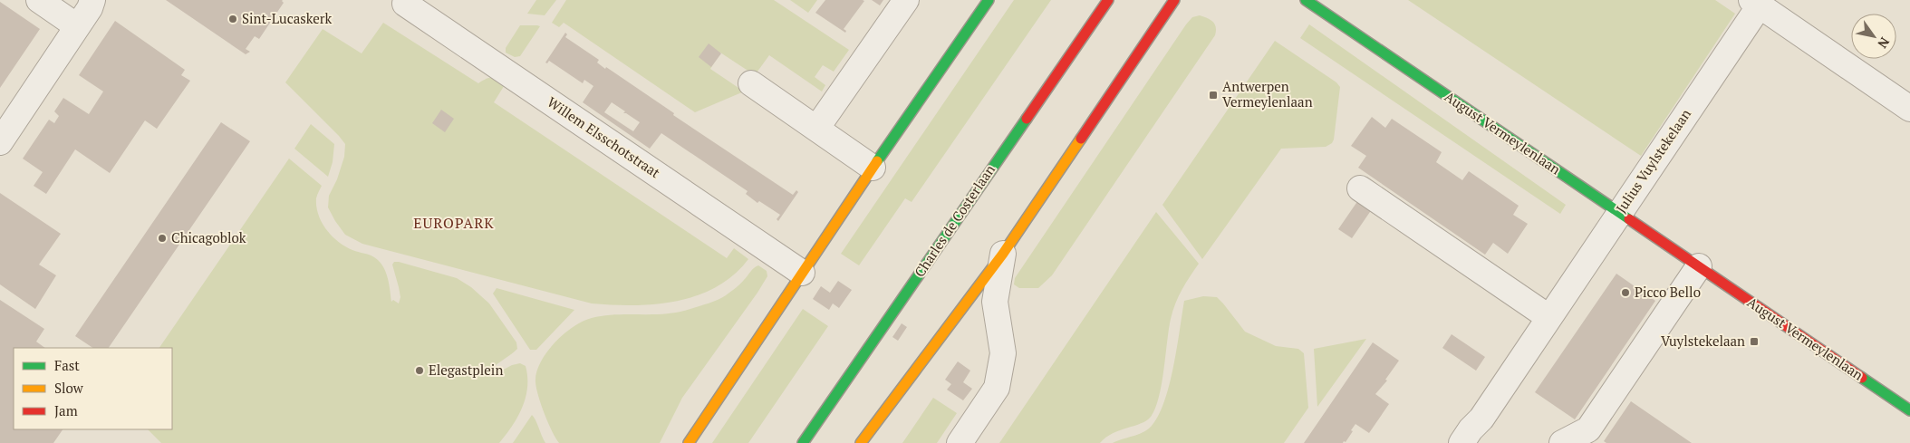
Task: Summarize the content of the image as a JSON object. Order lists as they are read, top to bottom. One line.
{"streets":{"street":["August Vermeylenlaan","Willem Elsschotstraat","Julius Vuylstekelaan","Charles de Costerlaan"]},"crossings":[["August Vermeylenlaan","Julius Vuylstekelaan"]],"districts":["EUROPARK"],"places":{"other":["Sint-Lucaskerk","Chicagoblok","Picco Bello","Elegastplein"],"transit":["Antwerpen Vermeylenlaan","Vuylstekelaan"]},"legend":["Fast","Slow","Jam"],"north":"bottom right"}
